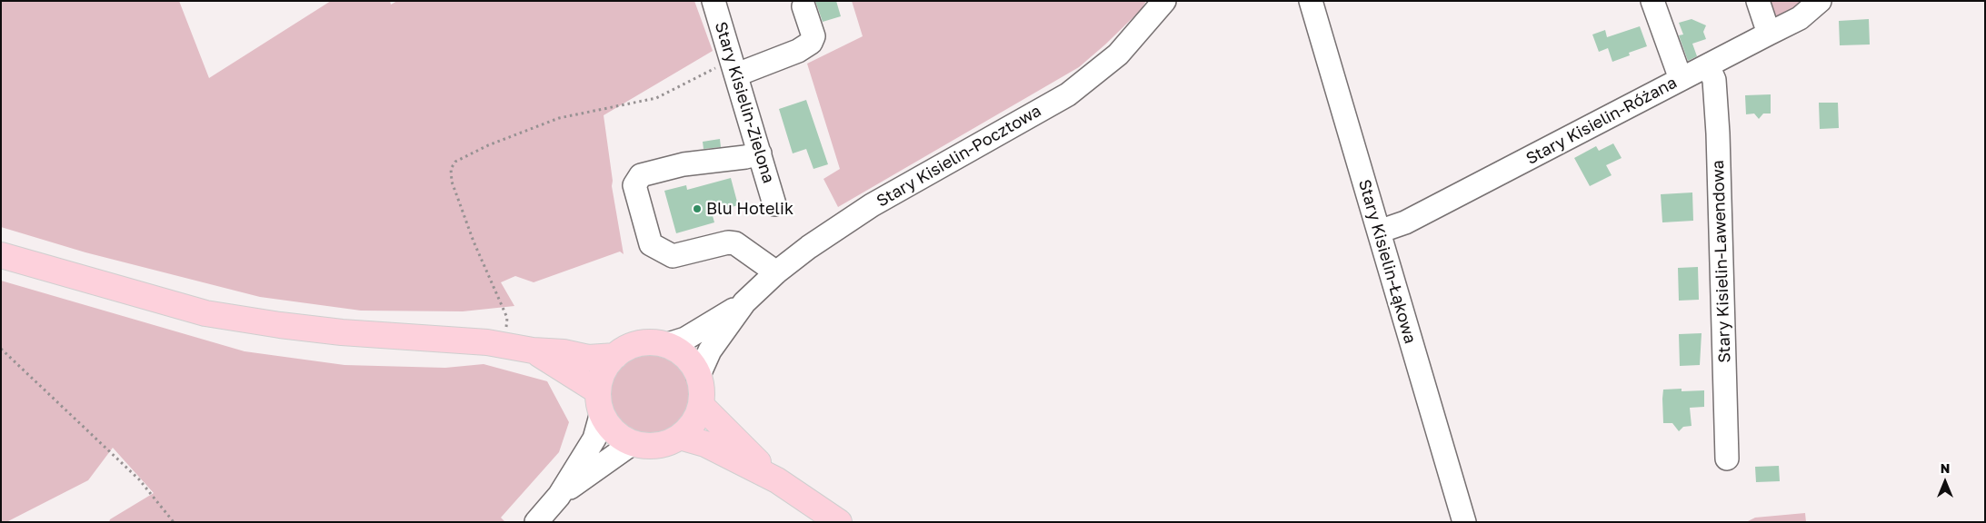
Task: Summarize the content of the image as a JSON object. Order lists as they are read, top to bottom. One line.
{"streets":{"street":["Stary Kisielin-Zielona","Stary Kisielin-Różana","Stary Kisielin-Pocztowa","Stary Kisielin-Łąkowa","Stary Kisielin-Lawendowa"]},"crossings":[["Stary Kisielin-Różana","Stary Kisielin-Łąkowa"],["Stary Kisielin-Różana","Stary Kisielin-Lawendowa"]],"places":["Blu Hotelik"],"north":"top"}
